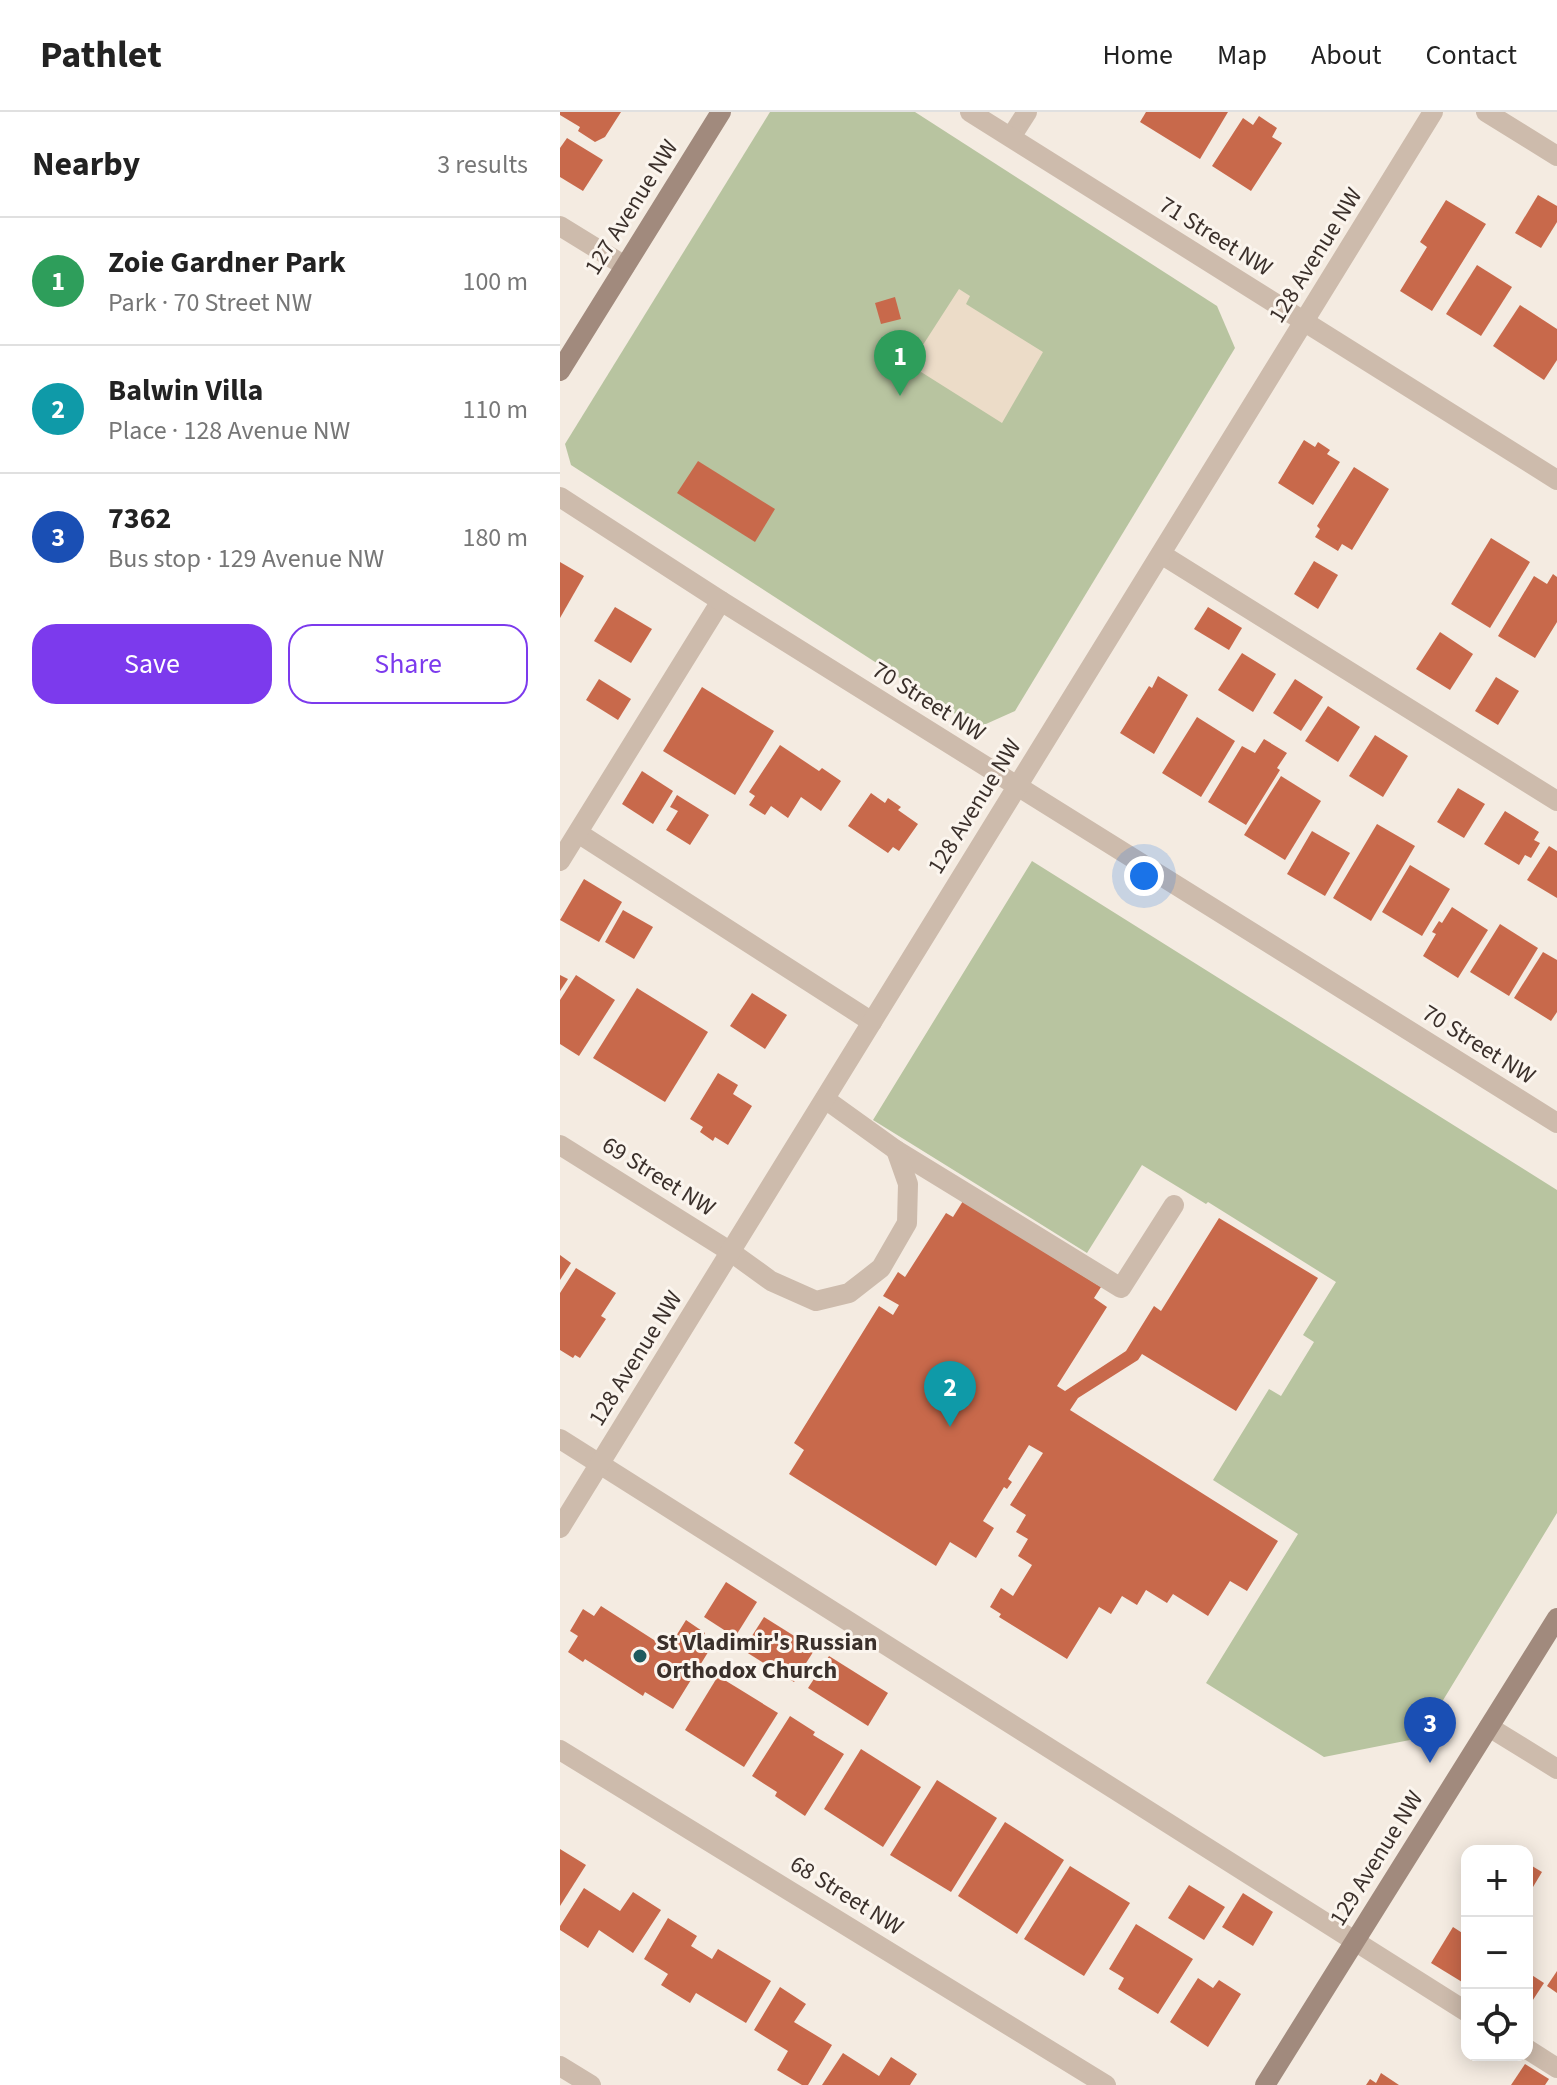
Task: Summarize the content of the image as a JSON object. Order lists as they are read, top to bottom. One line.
{"streets":{"street":["127 Avenue NW","71 Street NW","128 Avenue NW","70 Street NW","69 Street NW","129 Avenue NW","68 Street NW"]},"crossings":[["71 Street NW","128 Avenue NW"],["128 Avenue NW","70 Street NW"],["128 Avenue NW","69 Street NW"]],"places":["St Vladimir's Russian Orthodox Church"],"page":{"header":"Pathlet","nav":["Home","Map","About","Contact"],"heading":["Nearby","3 results"],"list":[{"mark":"1","name":"Zoie Gardner Park","note":"Park · 70 Street NW","value":"100 m"},{"mark":"2","name":"Balwin Villa","note":"Place · 128 Avenue NW","value":"110 m"},{"mark":"3","name":"7362","note":"Bus stop · 129 Avenue NW","value":"180 m"}],"pins":["1","2","3"],"buttons":["Save","Share"],"map_buttons":["+","−"]}}
